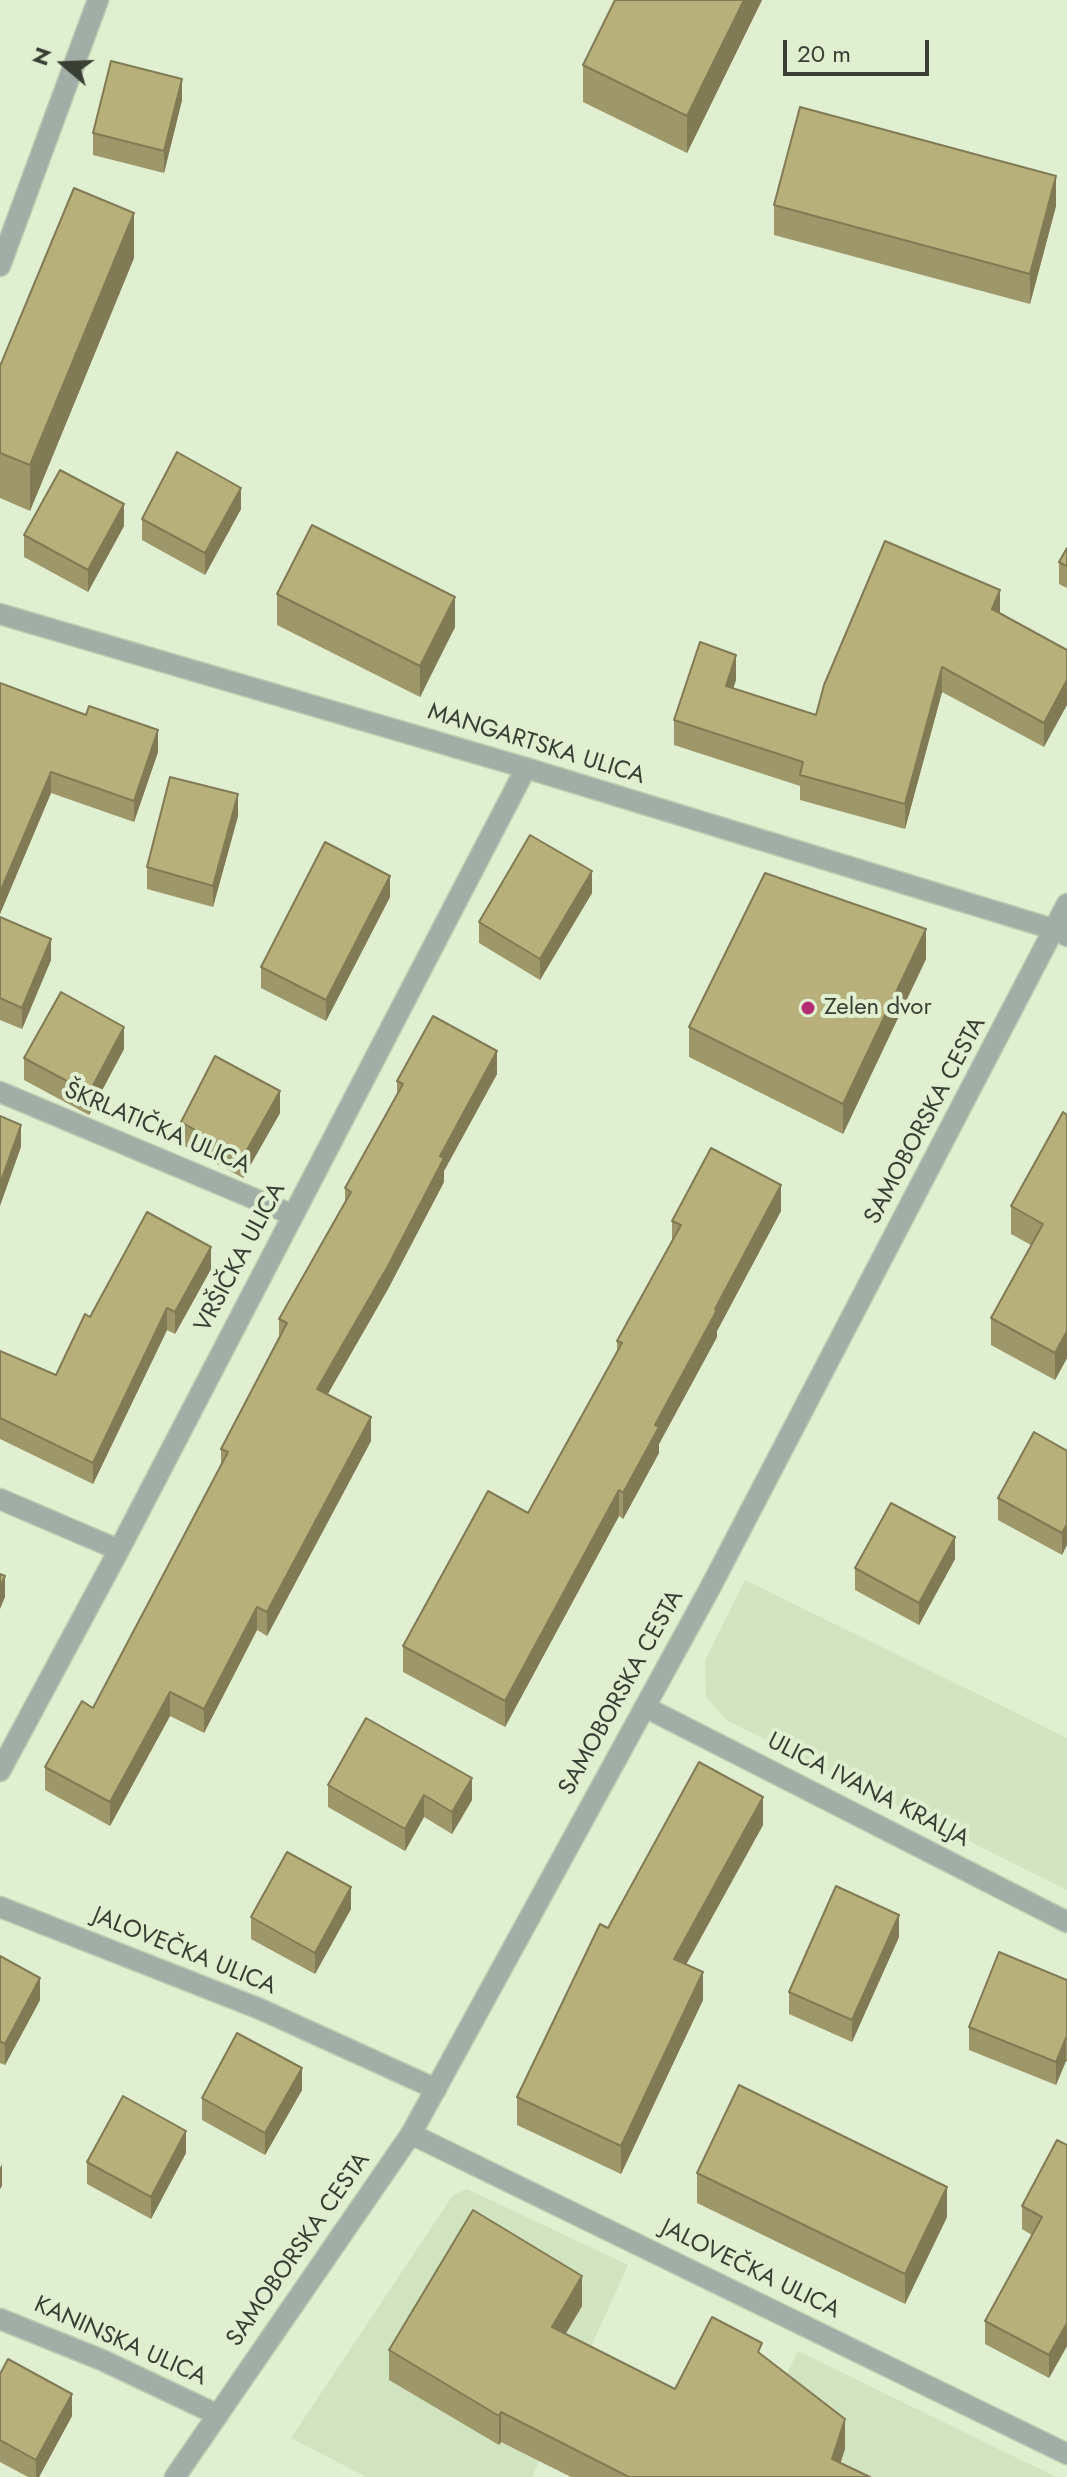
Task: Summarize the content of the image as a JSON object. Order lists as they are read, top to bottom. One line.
{"streets":{"street":["MANGARTSKA ULICA","SAMOBORSKA CESTA","ŠKRLATIČKA ULICA","VRŠIČKA ULICA","ULICA IVANA KRALJA","JALOVEČKA ULICA","KANINSKA ULICA"]},"crossings":[["MANGARTSKA ULICA","SAMOBORSKA CESTA"],["MANGARTSKA ULICA","VRŠIČKA ULICA"],["SAMOBORSKA CESTA","ULICA IVANA KRALJA"],["SAMOBORSKA CESTA","JALOVEČKA ULICA"],["SAMOBORSKA CESTA","KANINSKA ULICA"],["ŠKRLATIČKA ULICA","VRŠIČKA ULICA"]],"places":["Zelen dvor"],"scale_bar":"20 m","north":"left"}
